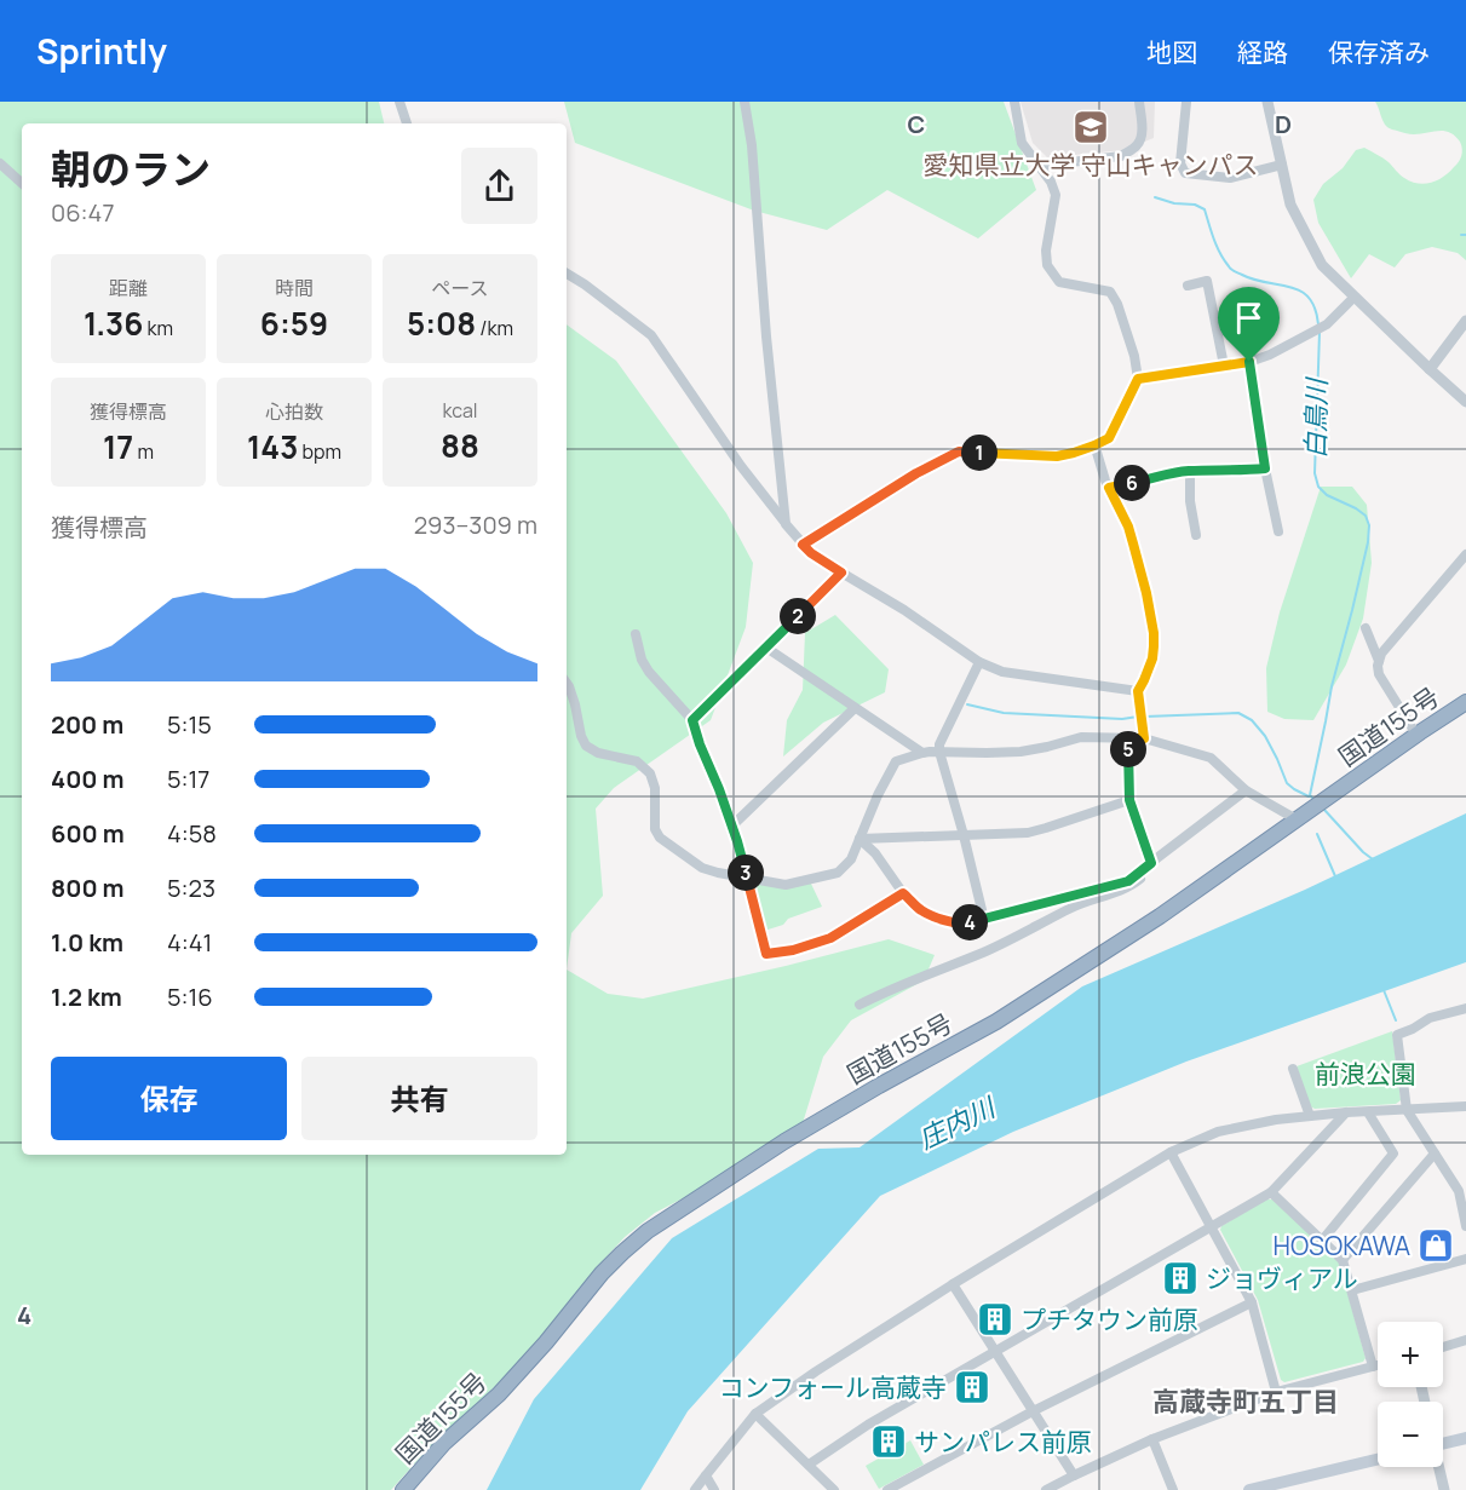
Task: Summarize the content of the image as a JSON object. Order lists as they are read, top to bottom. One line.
{"streets":{"highway":["国道155号"]},"districts":["高蔵寺町五丁目"],"water":["白鳥川","庄内川"],"parks":["前浪公園"],"places":{"school or university":["愛知県立大学 守山キャンパス"],"shop":["HOSOKAWA"],"building":["ジョヴィアル","プチタウン前原","コンフォール高蔵寺","サンパレス前原"]},"page":{"header":"Sprintly","nav":["地図","経路","保存済み"],"heading":["朝のラン","06:47"],"stats":[["距離","1.36 km"],["時間","6:59"],["ペース","5:08 /km"],["獲得標高","17 m"],["心拍数","143 bpm"],["kcal","88"]],"pins":["1","6","2","5","3","4"],"chart":["獲得標高","293–309 m"],"list":[{"name":"200 m","note":"5:15"},{"name":"400 m","note":"5:17"},{"name":"600 m","note":"4:58"},{"name":"800 m","note":"5:23"},{"name":"1.0 km","note":"4:41"},{"name":"1.2 km","note":"5:16"}],"buttons":["保存","共有"],"map_buttons":["+","−"]},"grid":{"columns":["C","D"],"rows":["4"]}}
